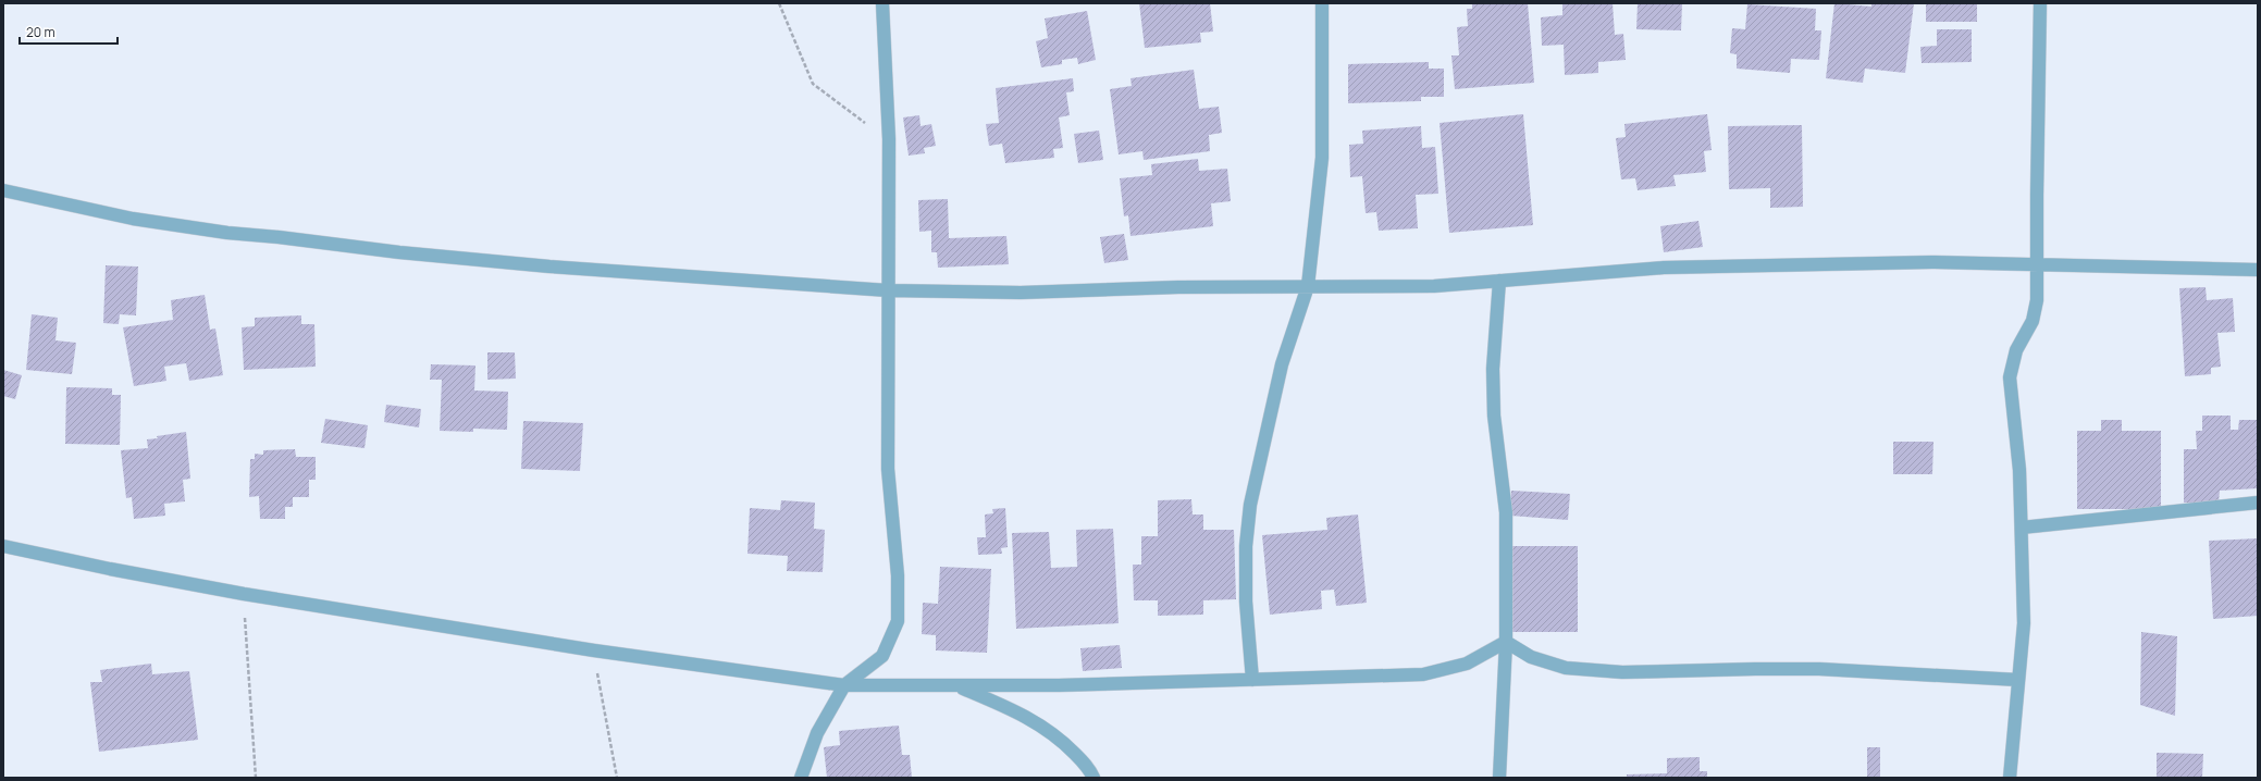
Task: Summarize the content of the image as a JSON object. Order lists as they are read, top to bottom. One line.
{"scale_bar":"20 m"}
